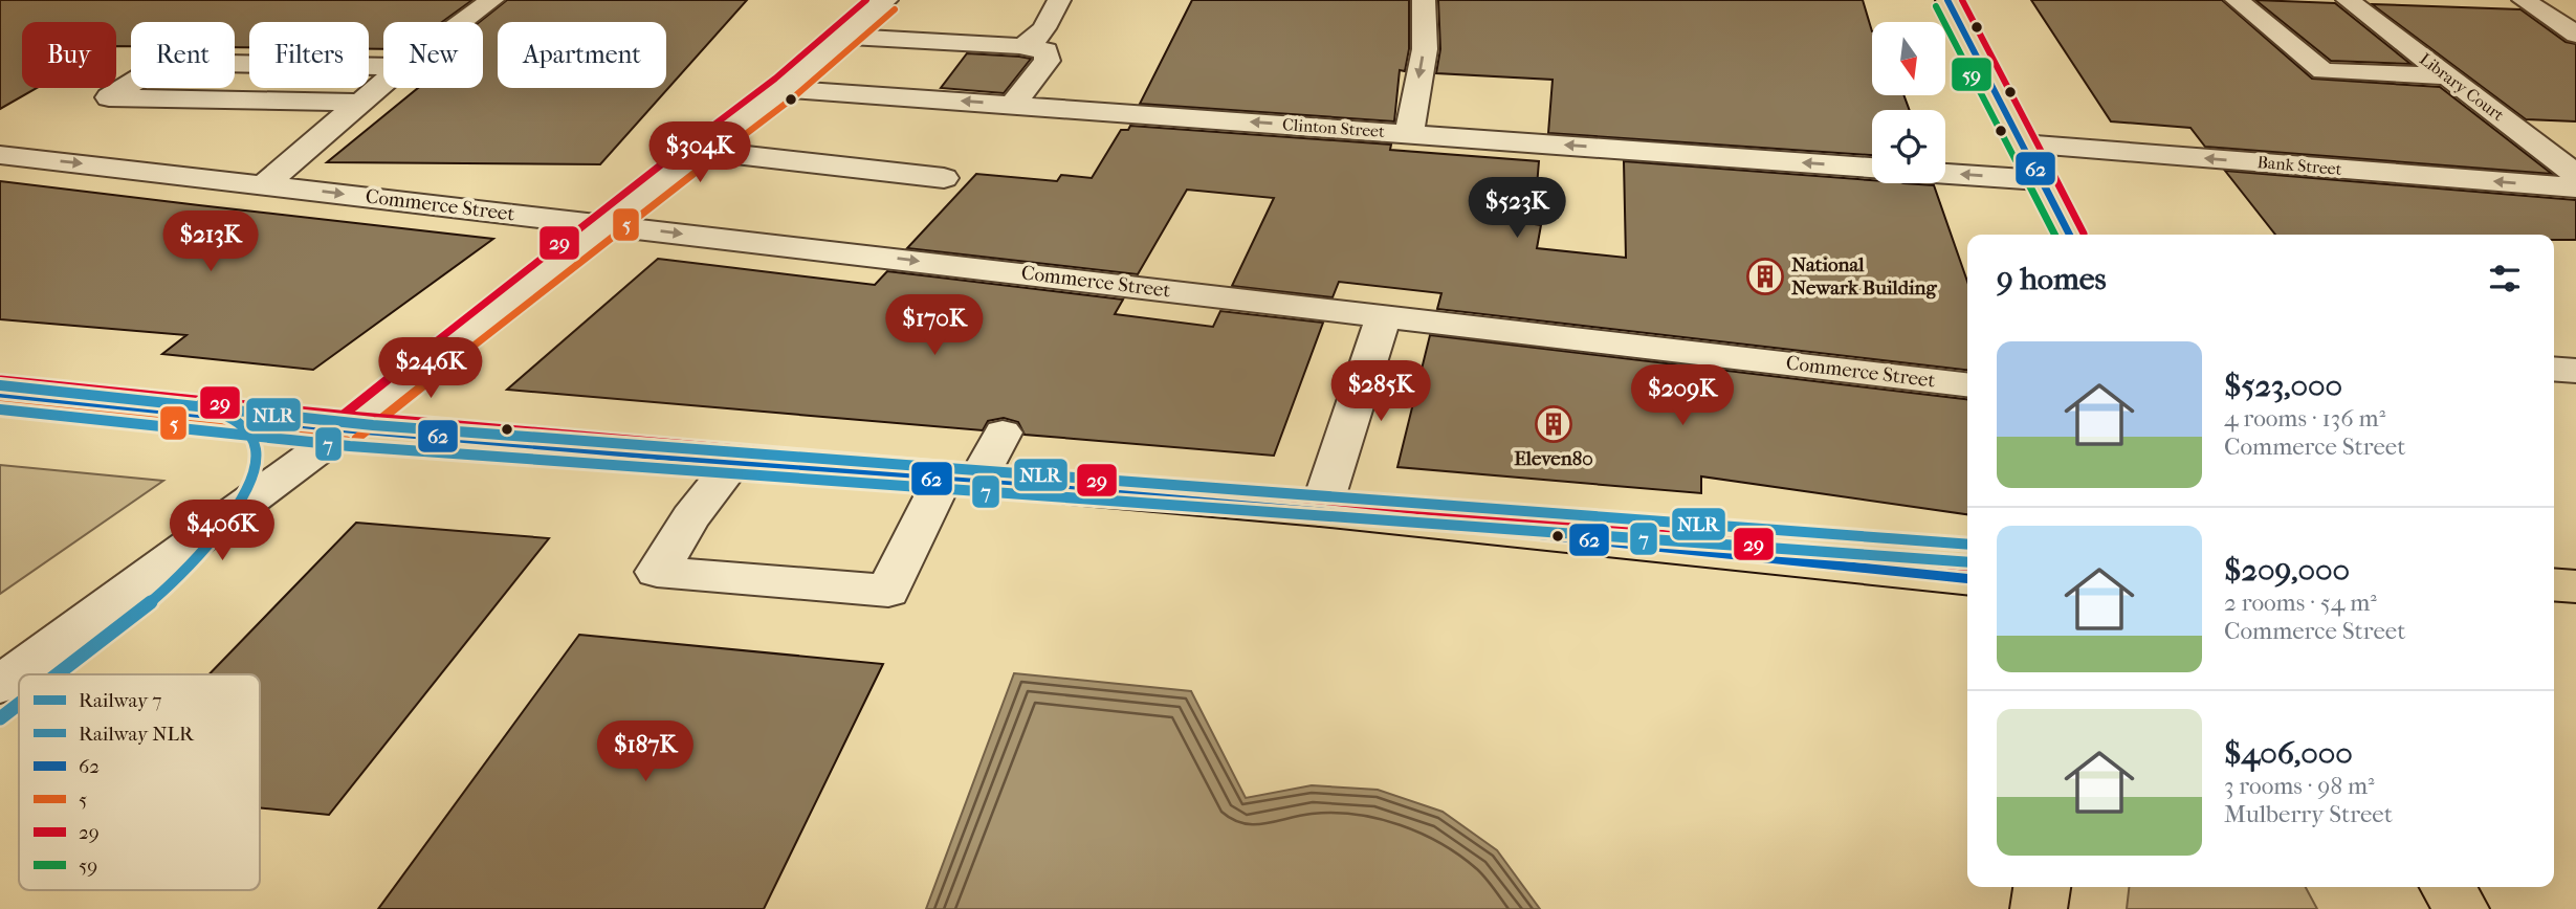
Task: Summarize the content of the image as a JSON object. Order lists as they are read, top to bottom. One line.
{"streets":{"street":["Library Court","Clinton Street","Bank Street","Commerce Street"]},"one_way":["Clinton Street"],"places":{"building":["National Newark Building","Eleven80"]},"lines":["transit line 62","transit line 29","transit line 59","transit line 5","rail line NLR","rail line 7"],"legend":["Railway 7","Railway NLR","62","5","29","59"],"north":"bottom","page":{"chip":["Buy","Rent","Filters","New","Apartment"],"price":["$304K","$523K","$213K","$170K","$246K","$285K","$209K","$406K","$187K"],"heading":"9 homes","list":[{"name":"$523,000","note":"4 rooms · 136 m² · Commerce Street"},{"name":"$209,000","note":"2 rooms · 54 m² · Commerce Street"},{"name":"$406,000","note":"3 rooms · 98 m² · Mulberry Street"}]}}
